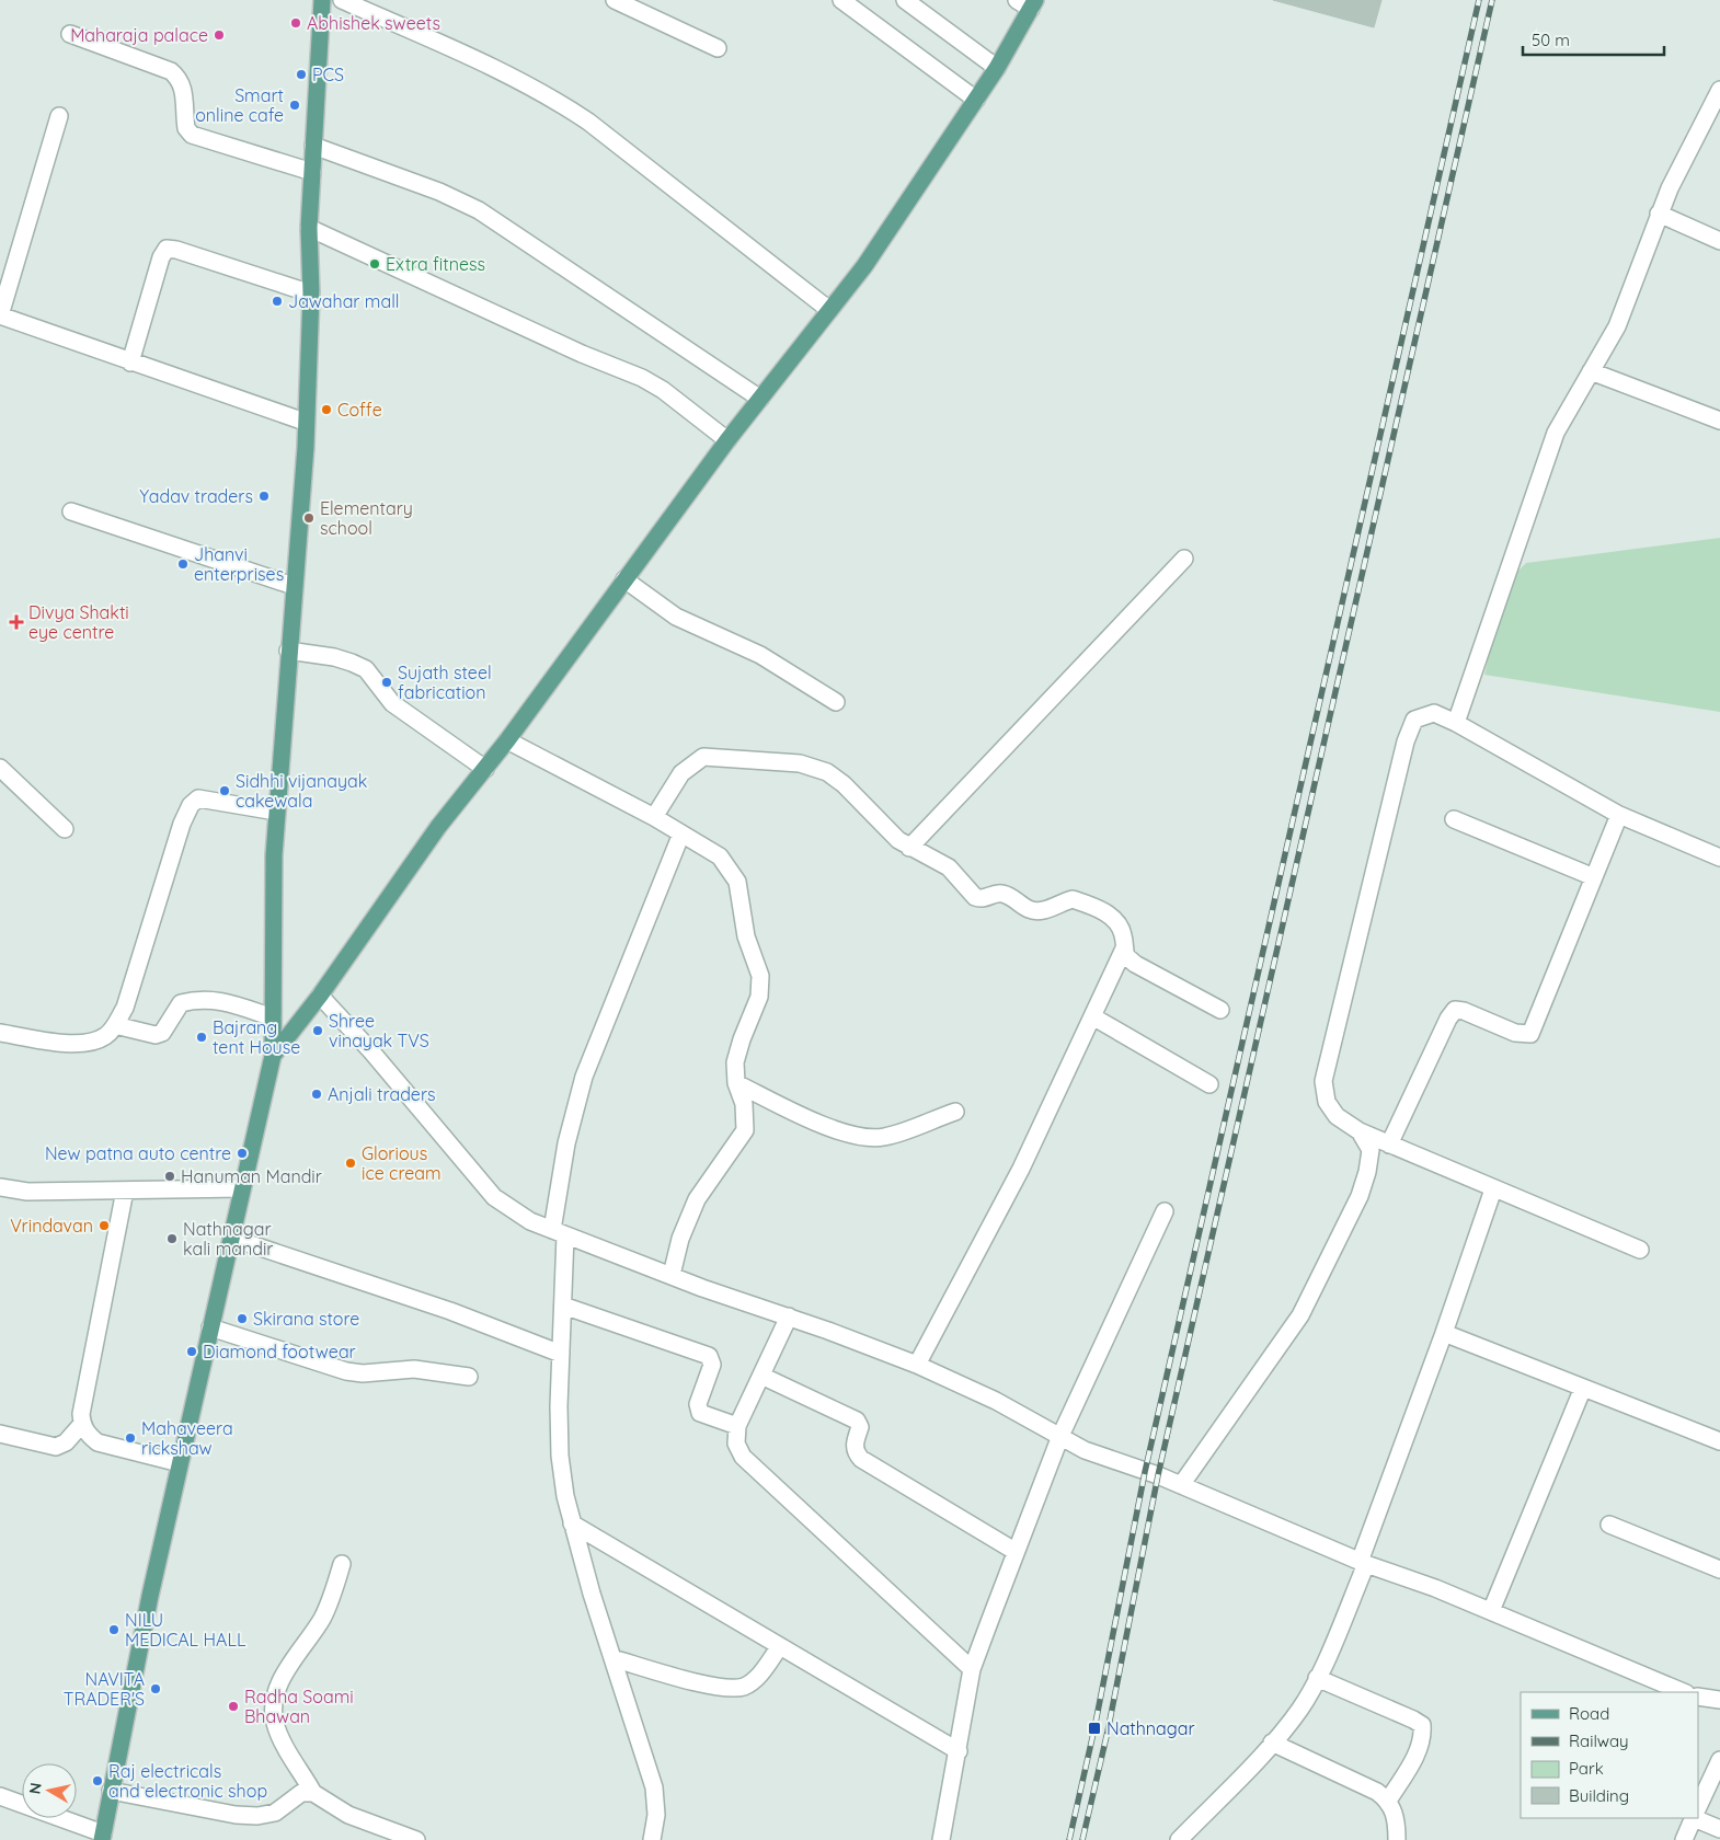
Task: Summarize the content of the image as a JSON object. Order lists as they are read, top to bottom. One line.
{"places":{"other":["Abhishek sweets","Maharaja palace","PCS","Smart online cafe","Extra fitness","Jawahar mall","Coffe","Yadav traders","Elementary school","Jhanvi enterprises","Sujath steel fabrication","Sidhhi vijanayak cakewala","Shree vinayak TVS","Bajrang tent House","Anjali traders","New patna auto centre","Glorious ice cream","Hanuman Mandir","Vrindavan","Nathnagar kali mandir","Skirana store","Diamond footwear","Mahaveera rickshaw","NILU MEDICAL HALL","NAVITA TRADER'S","Radha Soami Bhawan","Raj electricals and electronic shop"],"health":["Divya Shakti eye centre"],"transit":["Nathnagar"]},"legend":["Road","Railway","Park","Building"],"scale_bar":"50 m","north":"left"}
